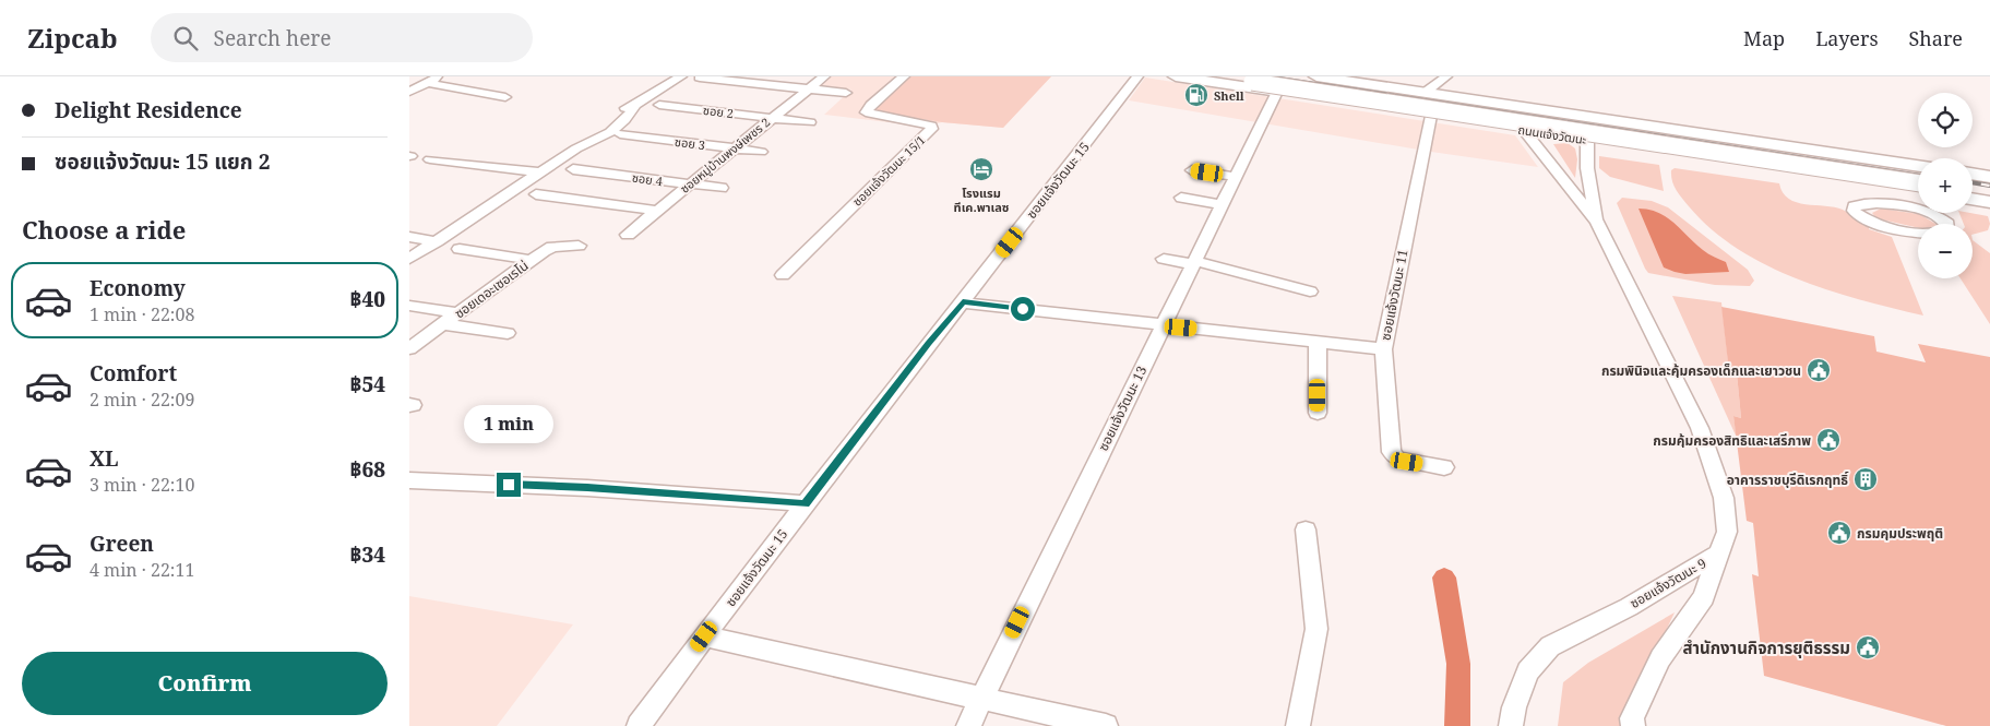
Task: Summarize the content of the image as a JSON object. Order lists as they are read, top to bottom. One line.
{"streets":{"main road":["ถนนแจ้งวัฒนะ"],"street":["ซอย 2","ซอย 3","ซอยหมู่บ้านพงษ์เพชร 2","ซอยแจ้งวัฒนะ 15/1","ซอย 4","ซอยแจ้งวัฒนะ 15","ซอยเดอะเซอเรโน่","ซอยแจ้งวัฒนะ 11","ซอยแจ้งวัฒนะ 13","ซอยแจ้งวัฒนะ 9"]},"crossings":[["ซอย 2","ซอยหมู่บ้านพงษ์เพชร 2"],["ถนนแจ้งวัฒนะ","ซอยแจ้งวัฒนะ 11"],["ถนนแจ้งวัฒนะ","ซอยแจ้งวัฒนะ 13"],["ถนนแจ้งวัฒนะ","ซอยแจ้งวัฒนะ 9"],["ซอย 3","ซอยหมู่บ้านพงษ์เพชร 2"],["ซอยหมู่บ้านพงษ์เพชร 2","ซอย 4"]],"places":{"fuel station":["Shell"],"hotel":["โรงแรม ทีเค.พาเลซ"],"public building":["กรมพินิจและคุ้มครองเด็กและเยาวชน","กรมคุ้มครองสิทธิและเสรีภาพ","กรมคุมประพฤติ","สำนักงานกิจการยุติธรรม"],"building":["อาคารราชบุรีดิเรกฤทธิ์"]},"page":{"header":"Zipcab","search":"Search here","nav":["Map","Layers","Share"],"banner":["Delight Residence","ซอยแจ้งวัฒนะ 15 แยก 2"],"map_buttons":["+","−"],"heading":"Choose a ride","list":[{"name":"Economy","note":"1 min · 22:08","value":"฿40"},{"name":"Comfort","note":"2 min · 22:09","value":"฿54"},{"name":"XL","note":"3 min · 22:10","value":"฿68"},{"name":"Green","note":"4 min · 22:11","value":"฿34"}],"bubble":"1 min","buttons":"Confirm"}}
